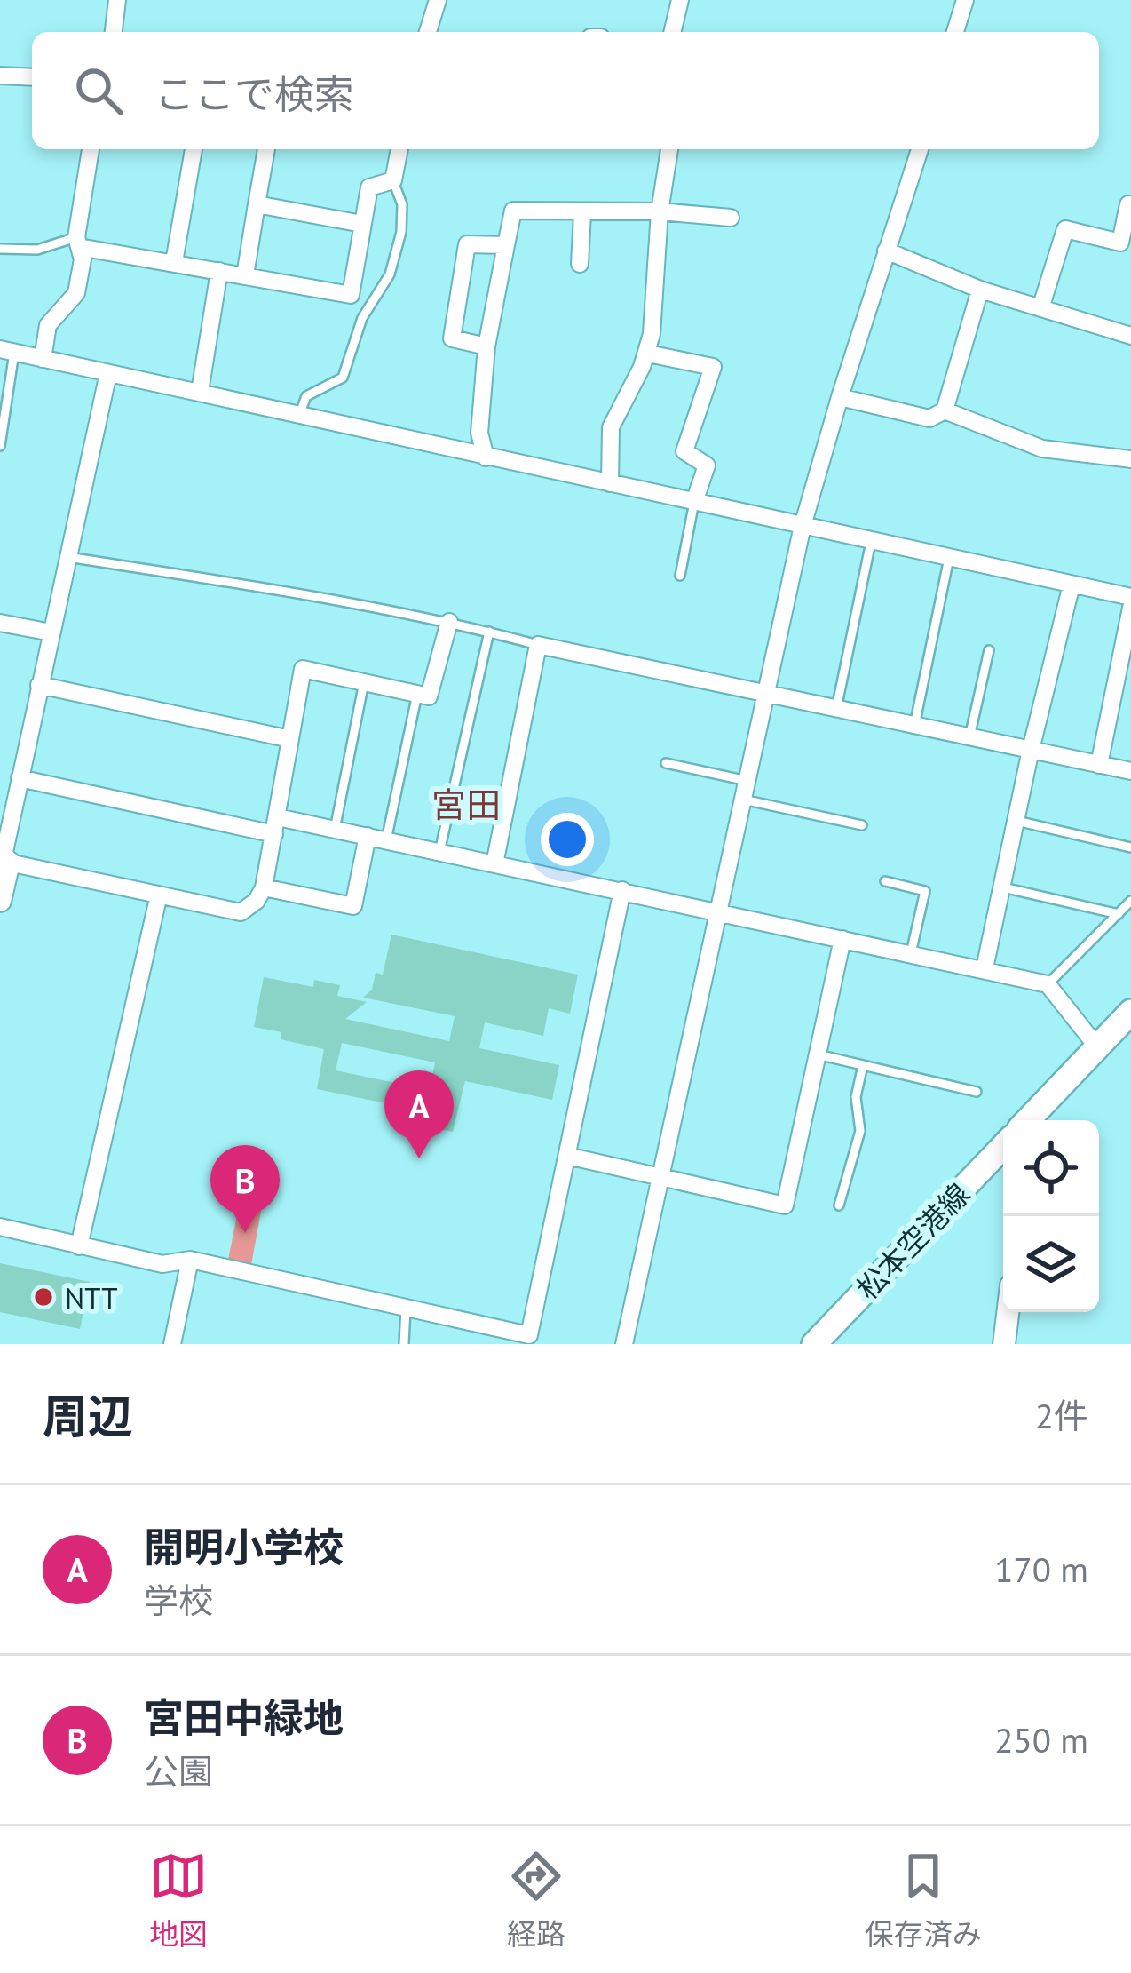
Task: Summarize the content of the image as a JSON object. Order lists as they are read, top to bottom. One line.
{"streets":{"main road":["松本空港線"]},"districts":["宮田"],"places":["NTT"],"page":{"search":"ここで検索","pins":["A","B"],"heading":["周辺","2件"],"list":[{"mark":"A","name":"開明小学校","note":"学校","value":"170 m"},{"mark":"B","name":"宮田中緑地","note":"公園","value":"250 m"}],"nav":["地図","経路","保存済み"]}}
